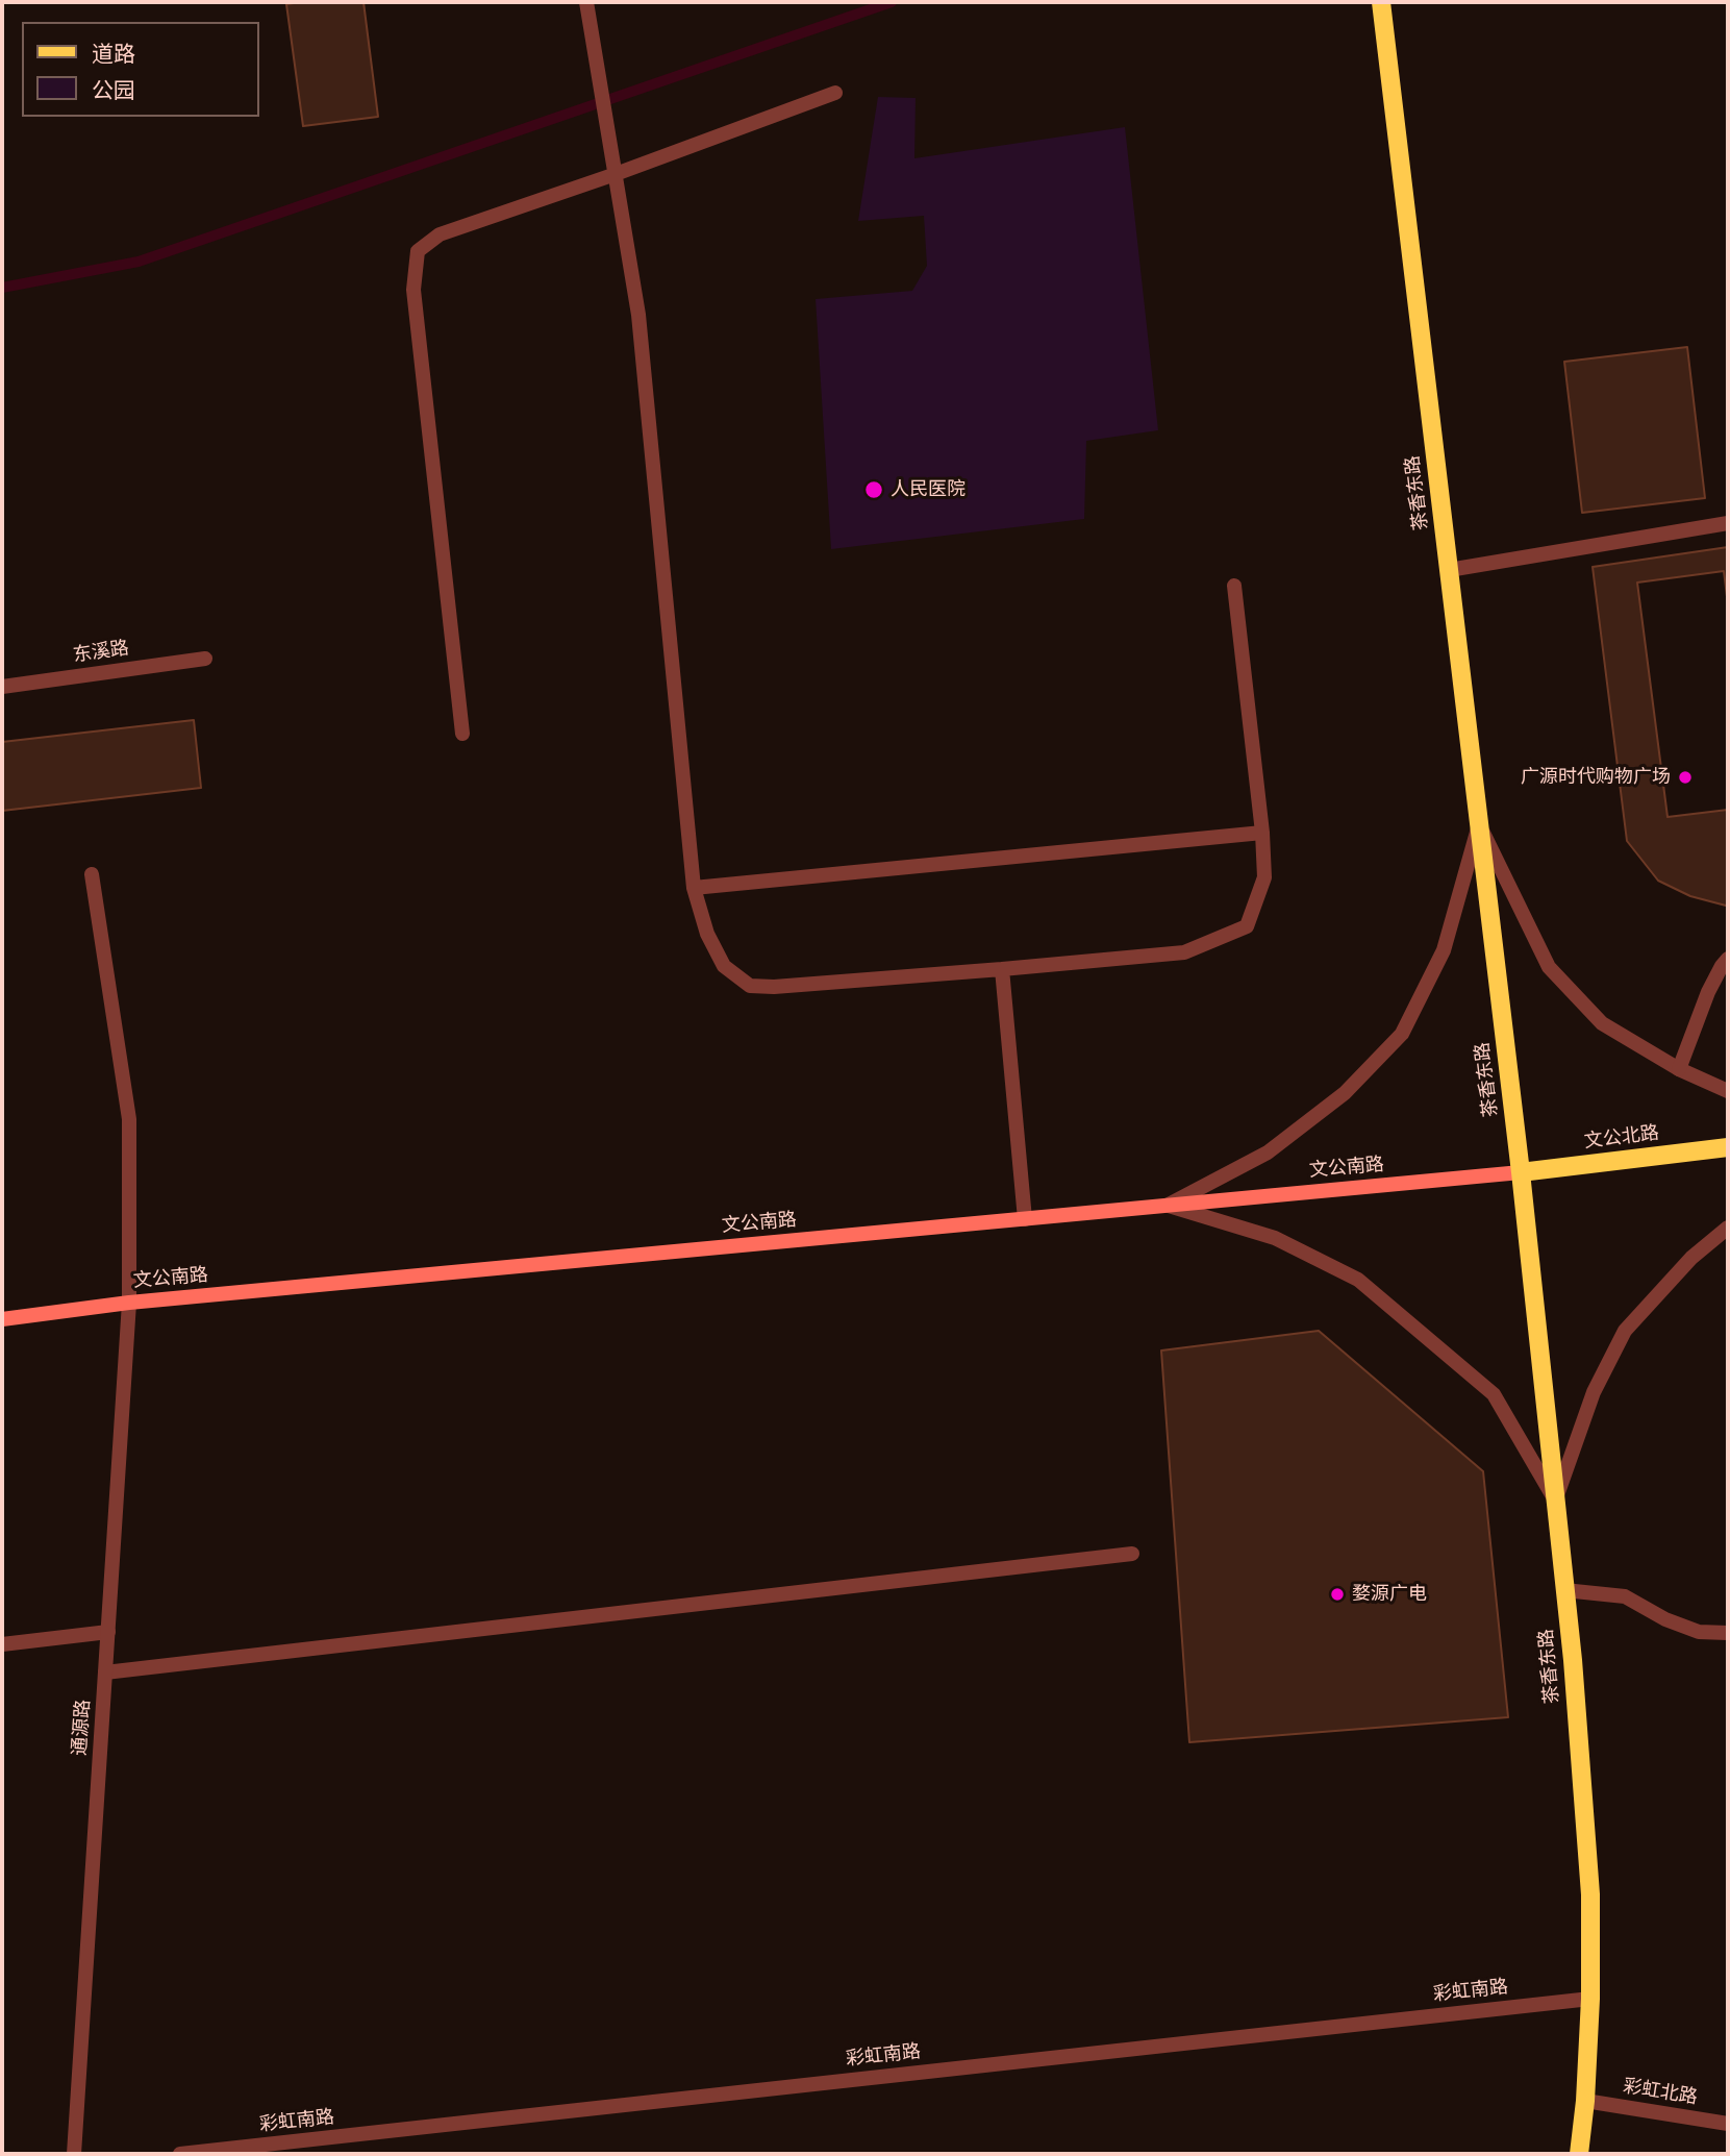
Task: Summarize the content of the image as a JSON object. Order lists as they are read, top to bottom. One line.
{"streets":{"main road":["茶香东路","文公北路","文公南路"],"street":["东溪路","通源路","彩虹南路","彩虹北路"]},"crossings":[["茶香东路","文公北路"],["茶香东路","文公南路"],["茶香东路","彩虹南路"],["茶香东路","彩虹北路"],["文公北路","文公南路"],["文公南路","通源路"]],"places":["人民医院","广源时代购物广场","婺源广电"],"legend":["道路","公园"]}
